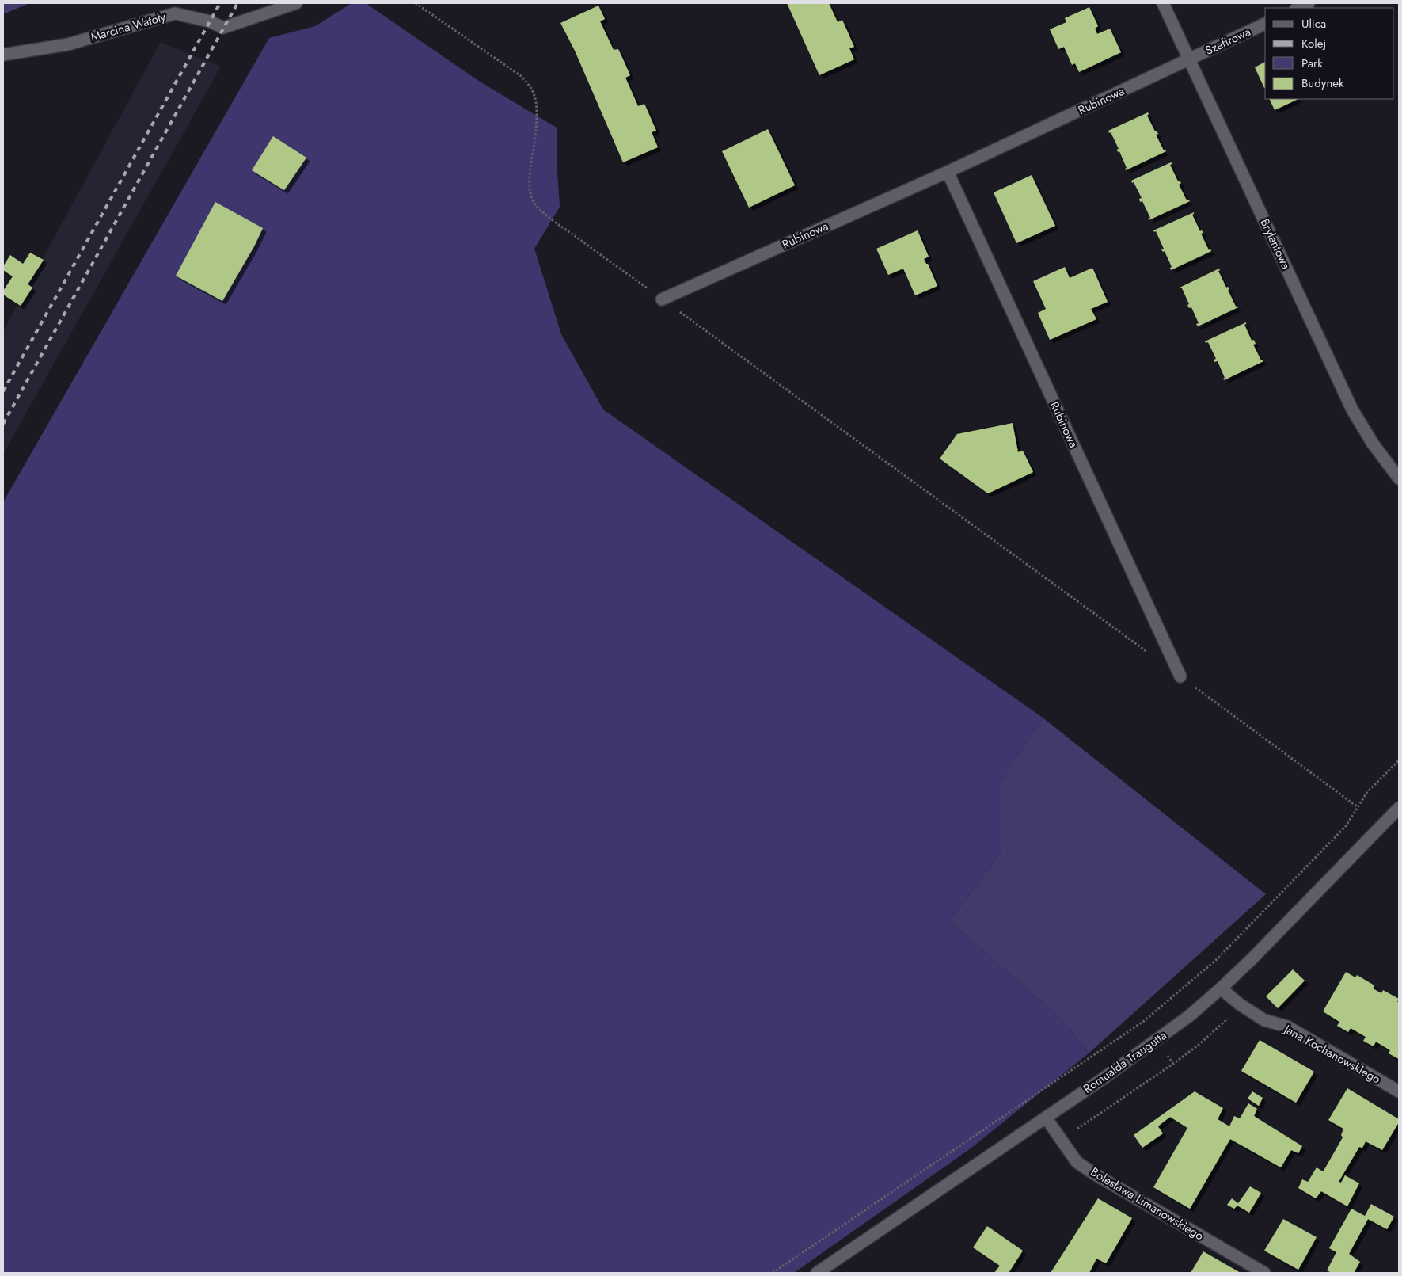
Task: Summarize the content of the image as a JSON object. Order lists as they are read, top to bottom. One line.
{"streets":{"street":["Marcina Watoły","Szafirowa","Rubinowa","Brylantowa","Jana Kochanowskiego","Romualda Traugutta","Bolesława Limanowskiego"]},"crossings":[["Szafirowa","Rubinowa"],["Szafirowa","Brylantowa"],["Rubinowa","Brylantowa"],["Jana Kochanowskiego","Romualda Traugutta"],["Romualda Traugutta","Bolesława Limanowskiego"]],"legend":["Ulica","Kolej","Park","Budynek"]}
